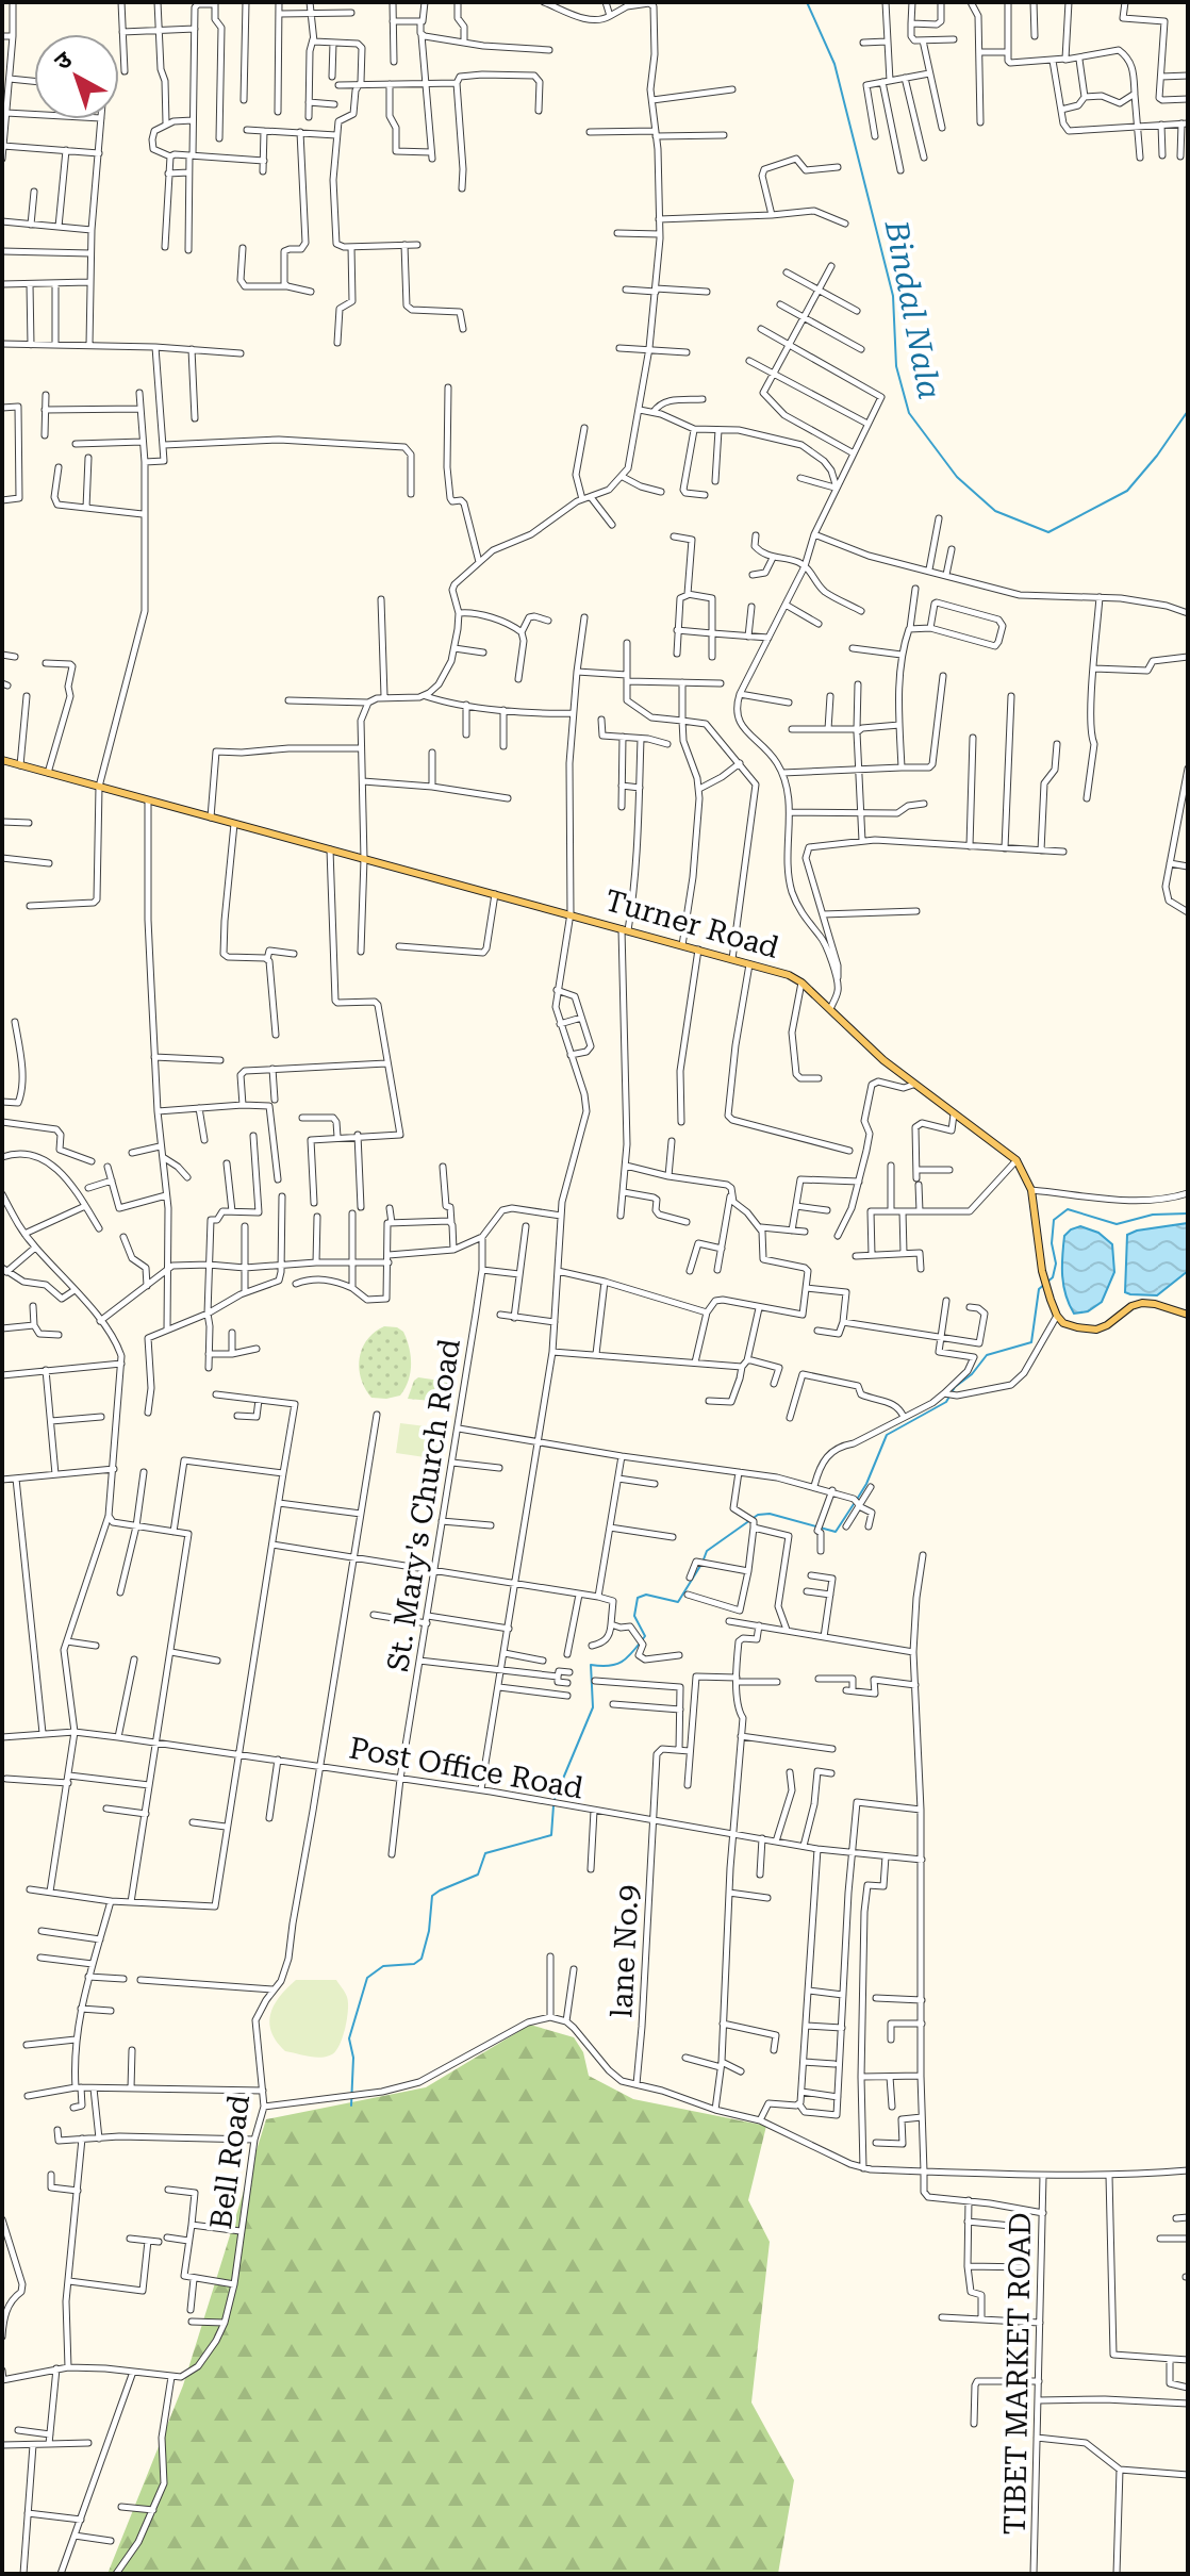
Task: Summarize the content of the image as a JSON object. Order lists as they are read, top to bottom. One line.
{"streets":{"main road":["Turner Road"],"street":["St. Mary's Church Road","Post Office Road","lane No.9","Bell Road","TIBET MARKET ROAD"]},"crossings":[["St. Mary's Church Road","Post Office Road"],["Post Office Road","lane No.9"],["Post Office Road","Bell Road"]],"water":["Bindal Nala"],"north":"top left"}
